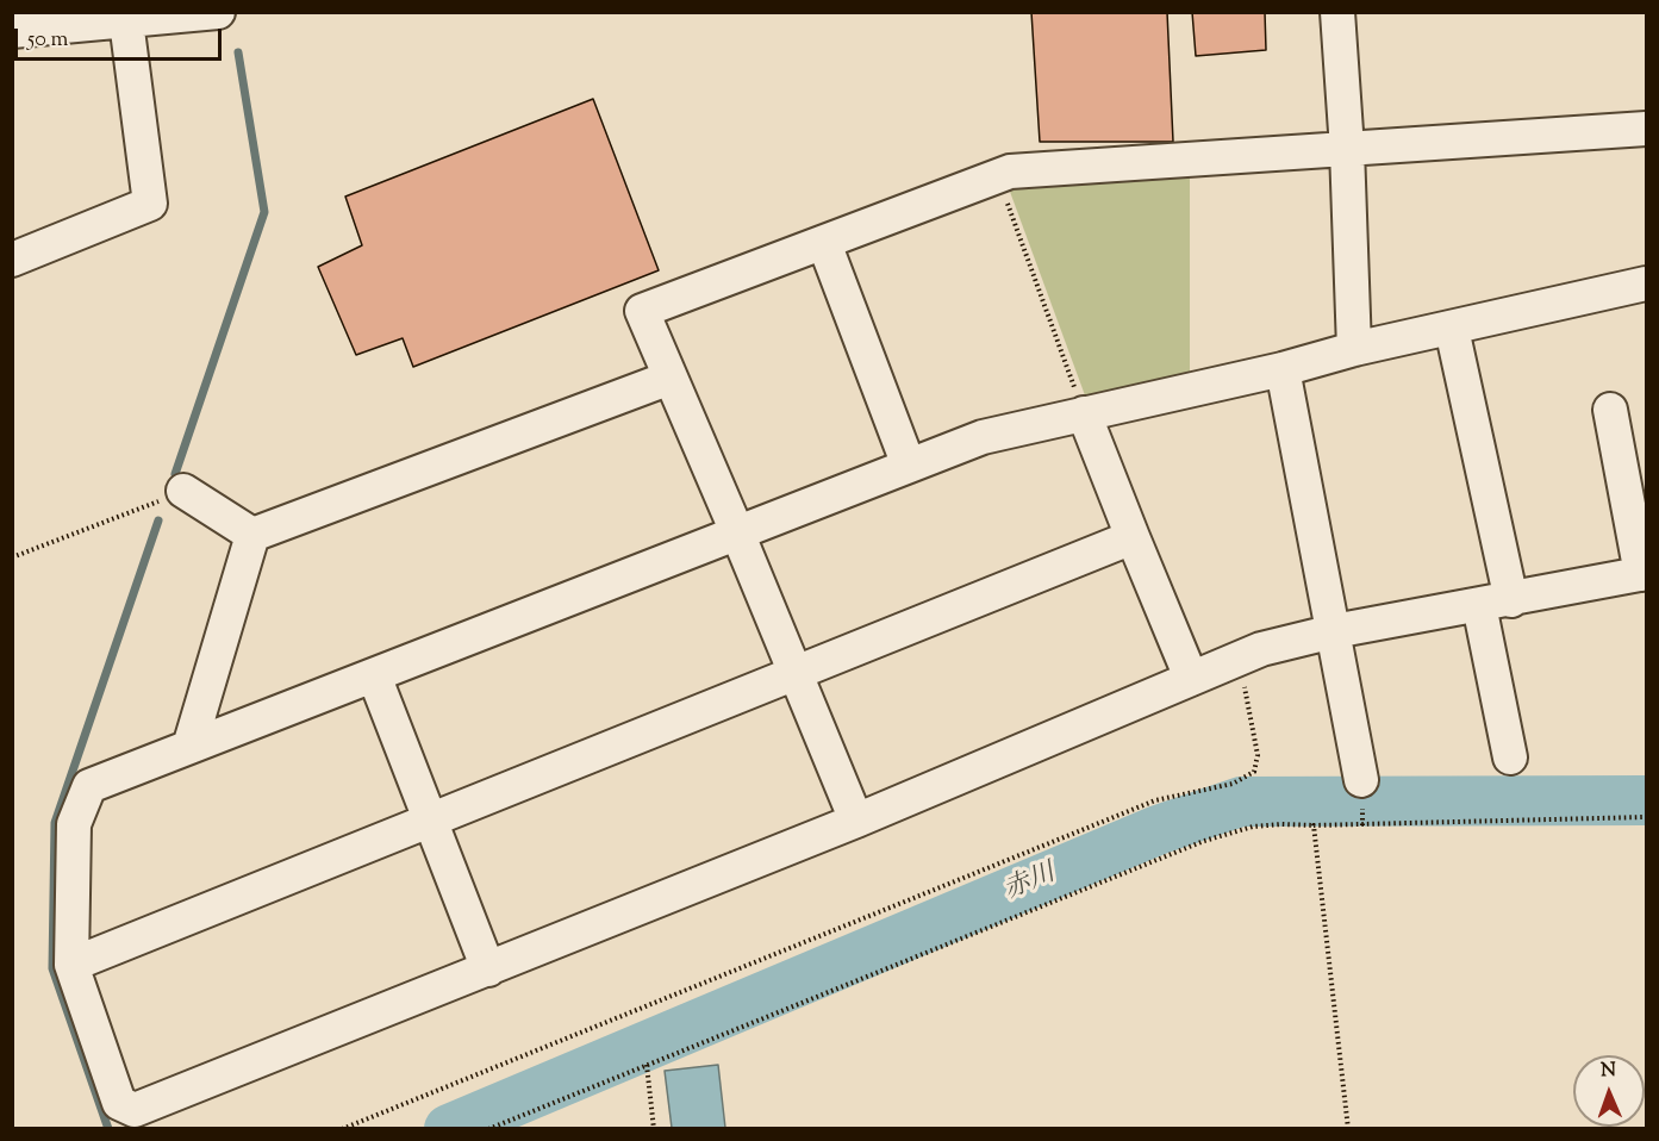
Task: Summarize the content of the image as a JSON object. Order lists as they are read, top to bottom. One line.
{"water":["赤川"],"scale_bar":"50 m","north":"top"}
